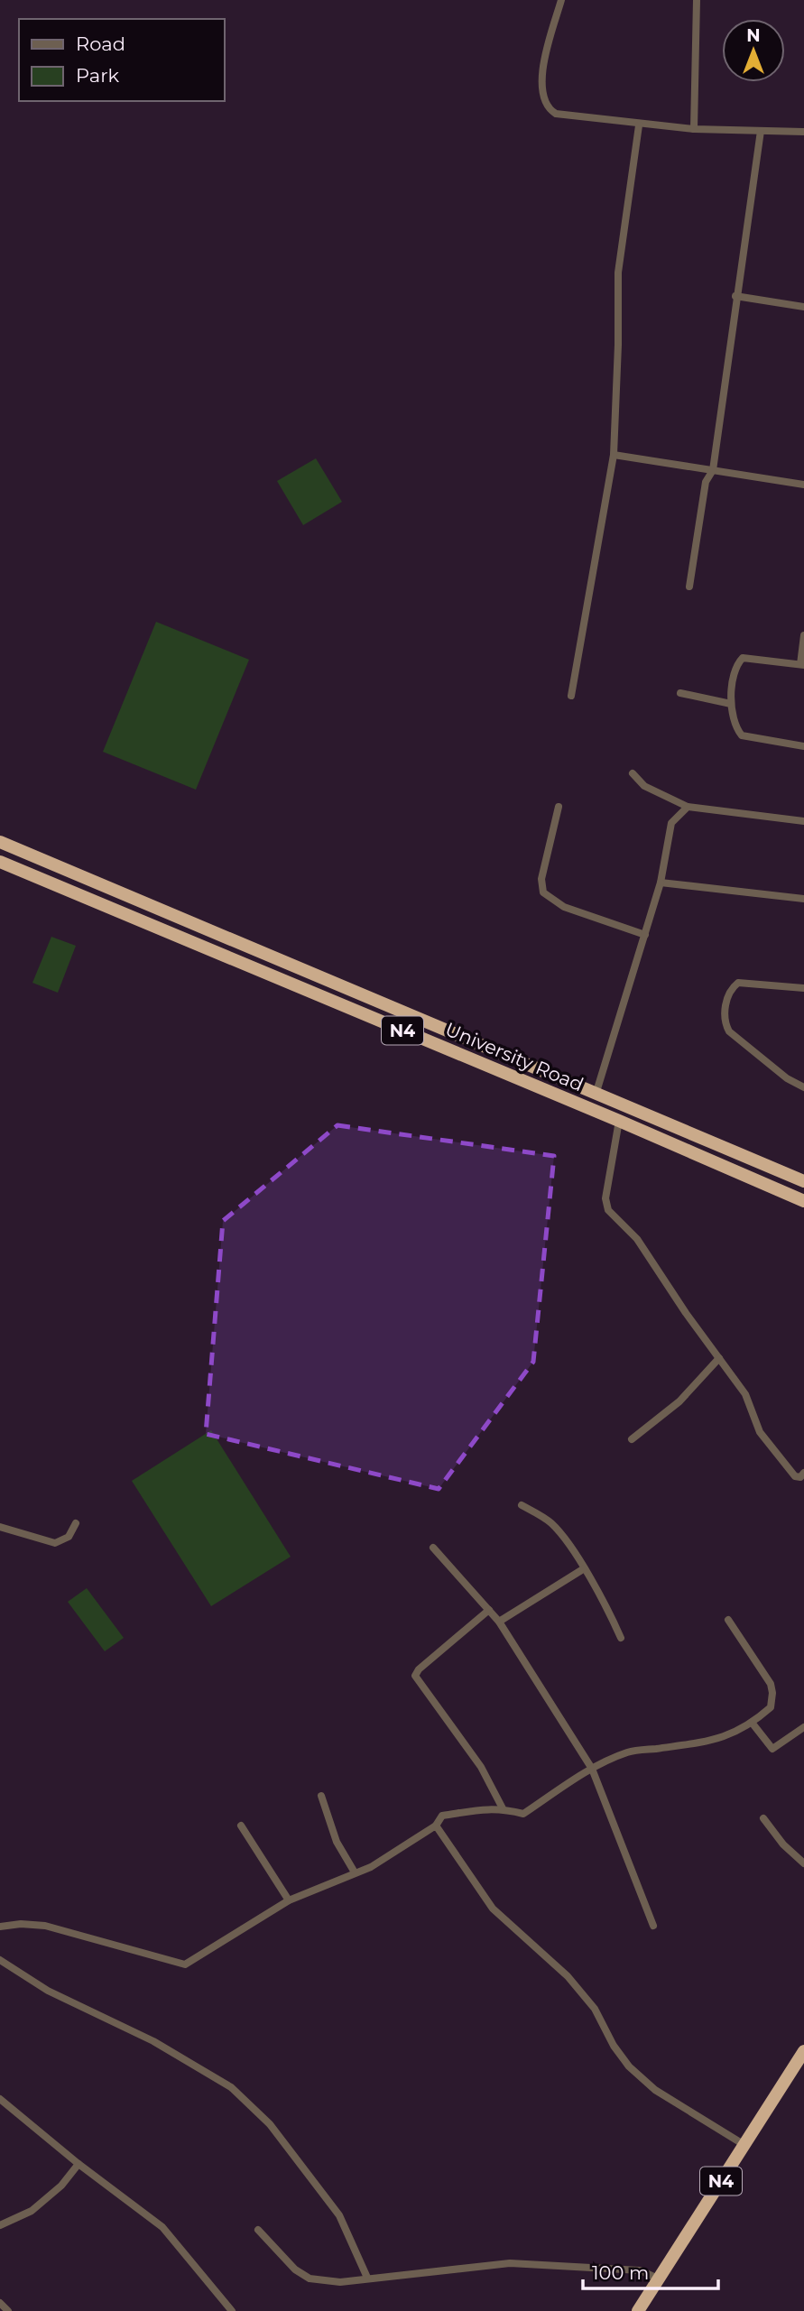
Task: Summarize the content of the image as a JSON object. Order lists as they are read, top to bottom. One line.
{"streets":{"highway":["N4","University Road"]},"legend":["Road","Park"],"scale_bar":"100 m","north":"top"}
